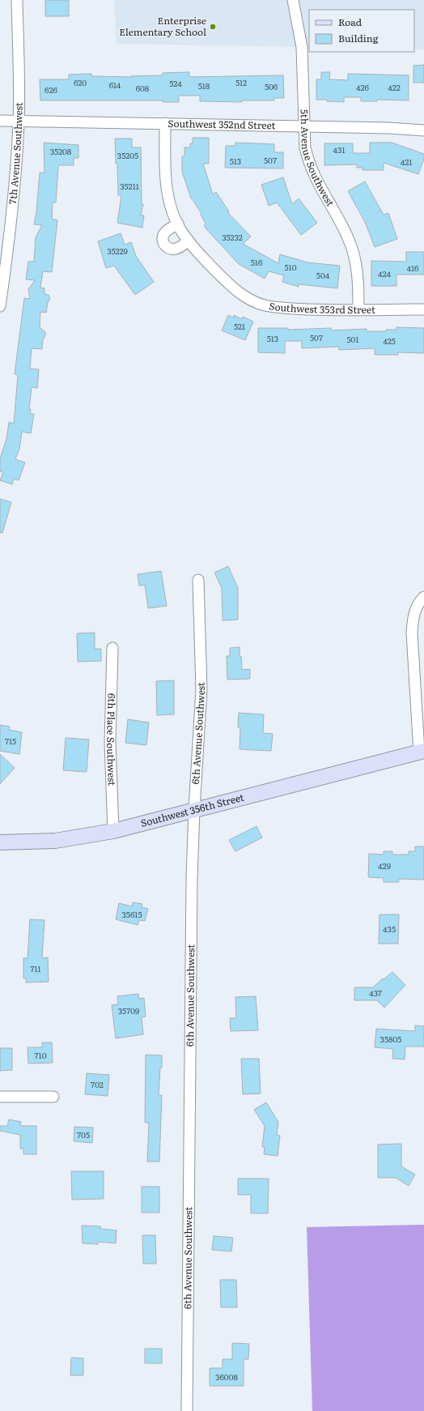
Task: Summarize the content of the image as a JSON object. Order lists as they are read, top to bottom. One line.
{"streets":{"main road":["Southwest 356th Street"],"street":["Southwest 352nd Street","7th Avenue Southwest","5th Avenue Southwest","Southwest 353rd Street","6th Avenue Southwest","6th Place Southwest"]},"crossings":[["Southwest 352nd Street","7th Avenue Southwest"],["Southwest 352nd Street","5th Avenue Southwest"],["5th Avenue Southwest","Southwest 353rd Street"],["6th Avenue Southwest","Southwest 356th Street"],["6th Place Southwest","Southwest 356th Street"]],"places":["Enterprise Elementary School"],"house_numbers":["620","512","524","614","518","506","426","422","608","626","431","35208","35205","507","513","421","35211","35232","35229","516","510","416","424","504","521","507","513","501","425","715","429","35615","435","711","437","35709","35805","710","702","705","36008"],"legend":["Road","Building"]}
